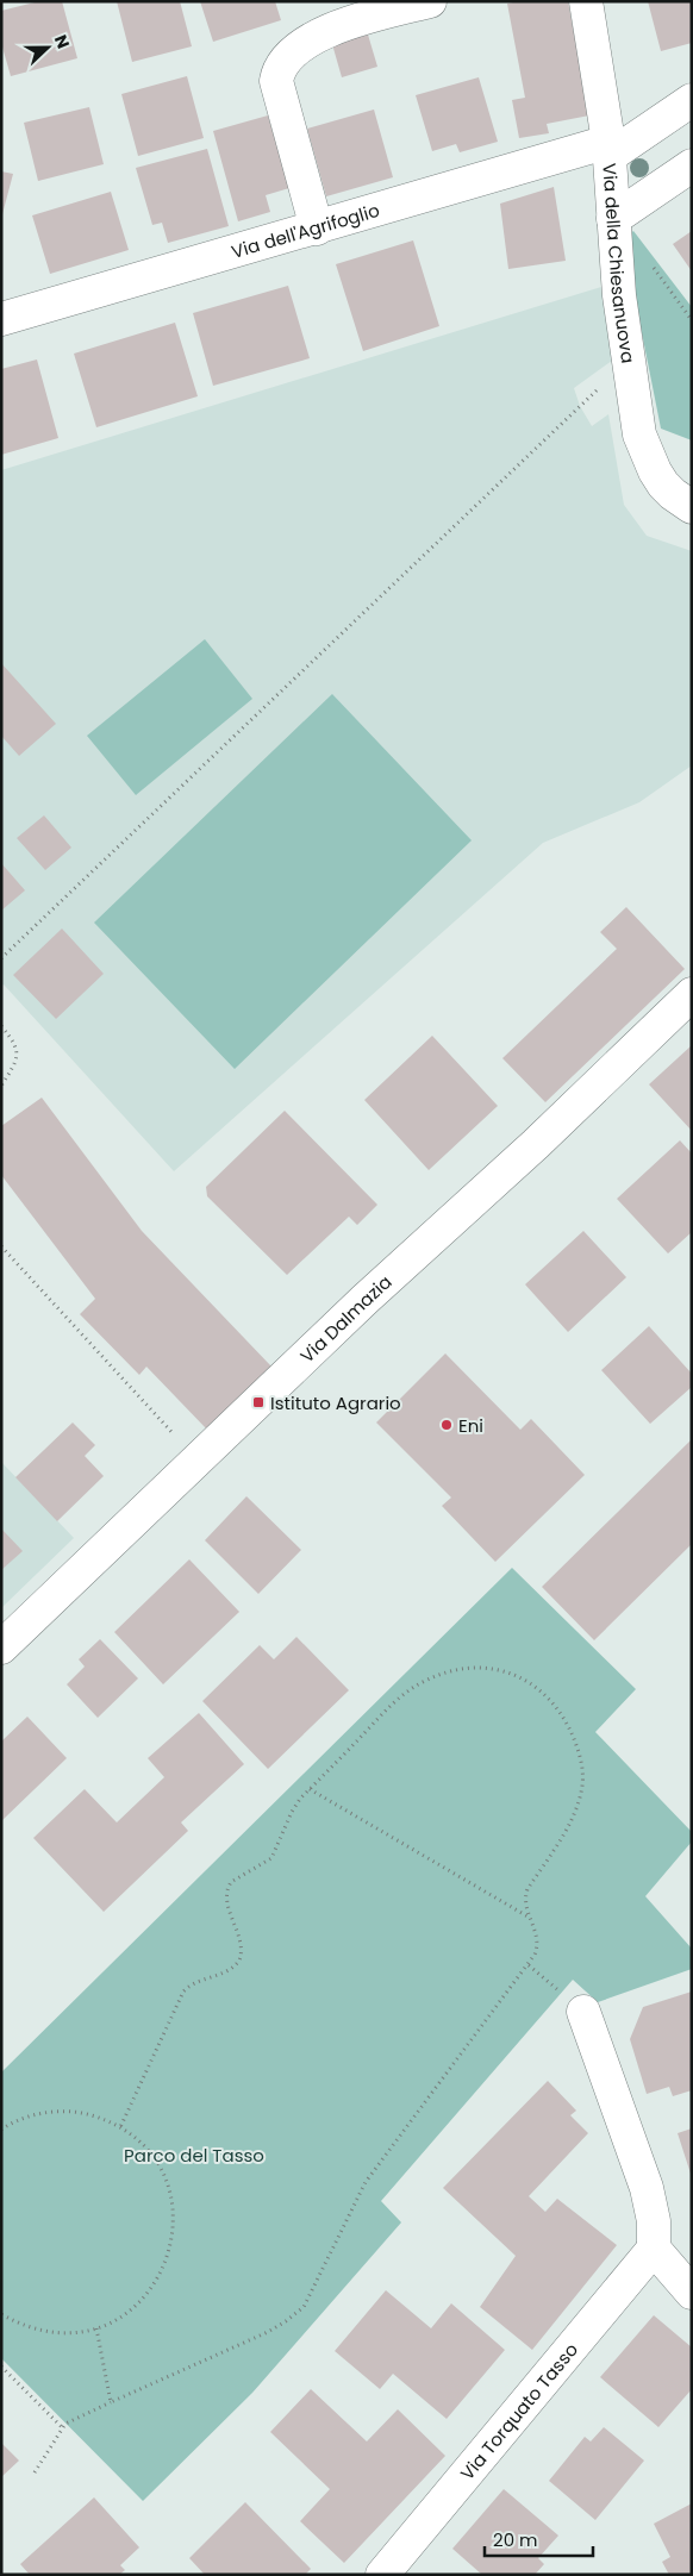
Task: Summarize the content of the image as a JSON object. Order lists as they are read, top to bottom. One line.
{"streets":{"street":["Via dell'Agrifoglio","Via della Chiesanuova","Via Dalmazia","Via Torquato Tasso"]},"crossings":[["Via dell'Agrifoglio","Via della Chiesanuova"]],"parks":["Parco del Tasso"],"places":{"transit":["Istituto Agrario"],"other":["Eni"]},"scale_bar":"20 m","north":"right"}
